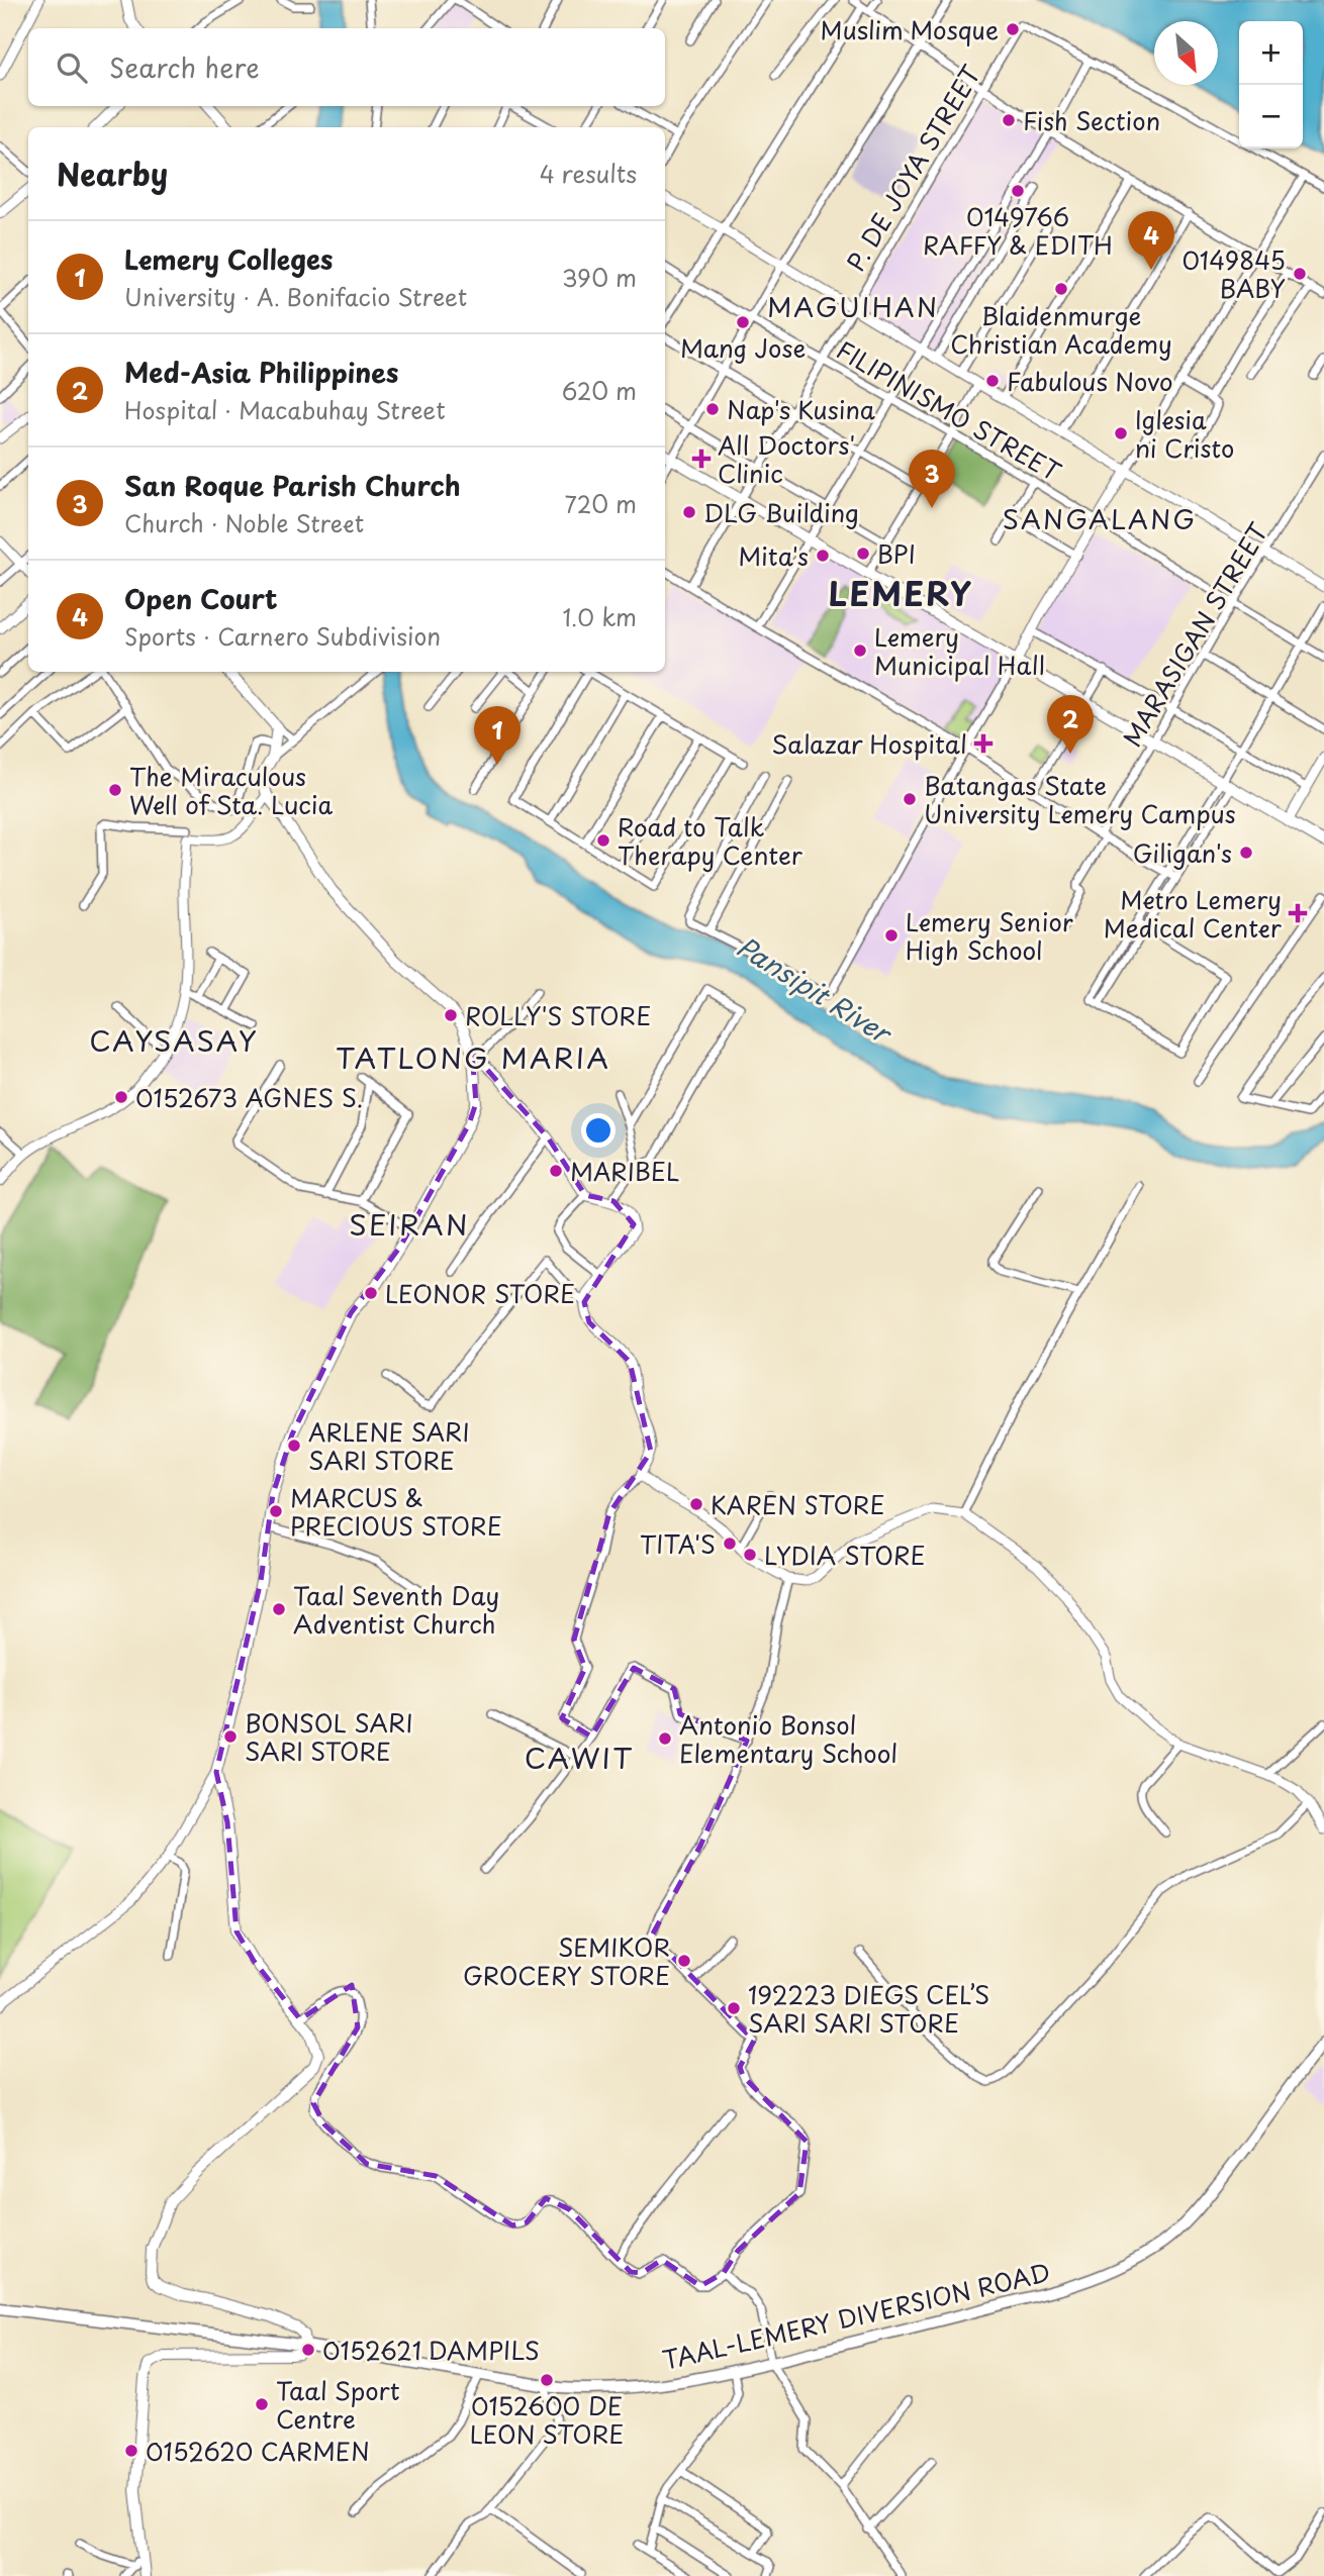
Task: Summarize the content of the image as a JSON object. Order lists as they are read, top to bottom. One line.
{"streets":{"main road":["TAAL-LEMERY DIVERSION ROAD"],"street":["P. DE JOYA STREET","FILIPINISMO STREET","MARASIGAN STREET"]},"crossings":[["P. DE JOYA STREET","FILIPINISMO STREET"],["FILIPINISMO STREET","MARASIGAN STREET"]],"districts":["MAGUIHAN","SANGALANG","LEMERY","CAYSASAY","TATLONG MARIA","SEIRAN","CAWIT"],"water":["Pansipit River"],"places":{"other":["Muslim Mosque","Fish Section","0149766 RAFFY & EDITH","0149845 BABY","Blaidenmurge Christian Academy","Mang Jose","Fabulous Novo","Nap's Kusina","Iglesia ni Cristo","DLG Building","BPI","Mita's","Lemery Municipal Hall","The Miraculous Well of Sta. Lucia","Batangas State University Lemery Campus","Road to Talk Therapy Center","Giligan's","Lemery Senior High School","ROLLY'S STORE","0152673 AGNES S.","MARIBEL","LEONOR STORE","ARLENE SARI SARI STORE","KAREN STORE","MARCUS & PRECIOUS STORE","TITA'S","LYDIA STORE","Taal Seventh Day Adventist Church","BONSOL SARI SARI STORE","Antonio Bonsol Elementary School","SEMIKOR GROCERY STORE","192223 DIEGS CEL’S SARI SARI STORE","0152621 DAMPILS","0152600 DE LEON STORE","Taal Sport Centre","0152620 CARMEN"],"health":["All Doctors' Clinic","Salazar Hospital","Metro Lemery Medical Center"]},"north":"bottom right","page":{"map_buttons":["+","−"],"search":"Search here","heading":["Nearby","4 results"],"pins":["4","3","2","1"],"list":[{"mark":"1","name":"Lemery Colleges","note":"University · A. Bonifacio Street","value":"390 m"},{"mark":"2","name":"Med-Asia Philippines","note":"Hospital · Macabuhay Street","value":"620 m"},{"mark":"3","name":"San Roque Parish Church","note":"Church · Noble Street","value":"720 m"},{"mark":"4","name":"Open Court","note":"Sports · Carnero Subdivision","value":"1.0 km"}]}}
